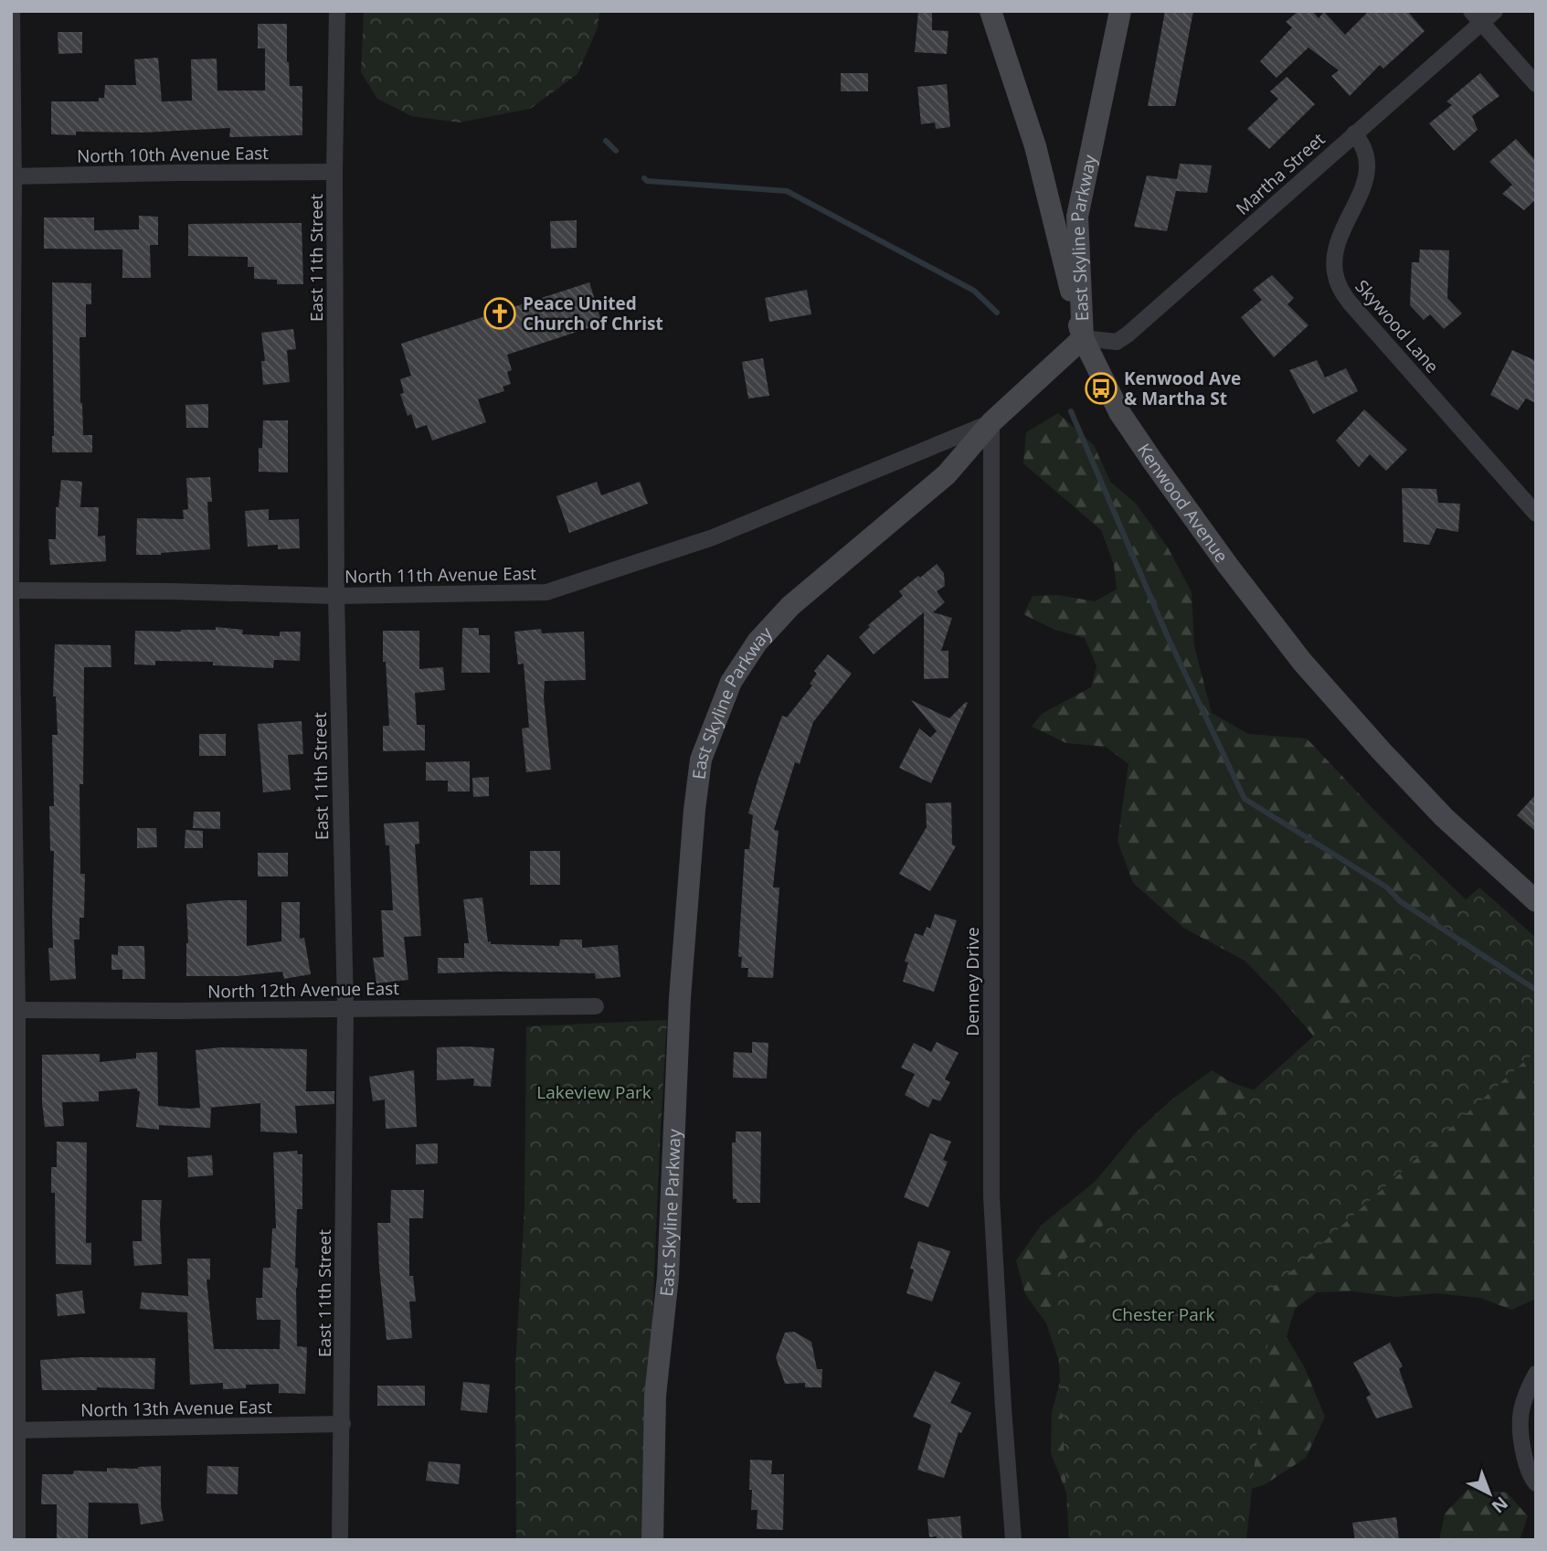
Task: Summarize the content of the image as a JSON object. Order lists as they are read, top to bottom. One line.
{"streets":{"street":["North 10th Avenue East","Martha Street","East Skyline Parkway","East 11th Street","Skywood Lane","Kenwood Avenue","North 11th Avenue East","Denney Drive","North 12th Avenue East","North 13th Avenue East"]},"crossings":[["North 10th Avenue East","East 11th Street"],["Martha Street","East Skyline Parkway"],["Martha Street","Skywood Lane"],["Martha Street","Kenwood Avenue"],["East Skyline Parkway","Kenwood Avenue"],["East Skyline Parkway","North 11th Avenue East"],["East Skyline Parkway","Denney Drive"],["East 11th Street","North 11th Avenue East"],["East 11th Street","North 12th Avenue East"],["East 11th Street","North 13th Avenue East"],["North 11th Avenue East","Denney Drive"]],"parks":["Lakeview Park","Chester Park"],"places":{"church":["Peace United Church of Christ"],"bus stop":["Kenwood Ave & Martha St"]},"north":"bottom right"}
